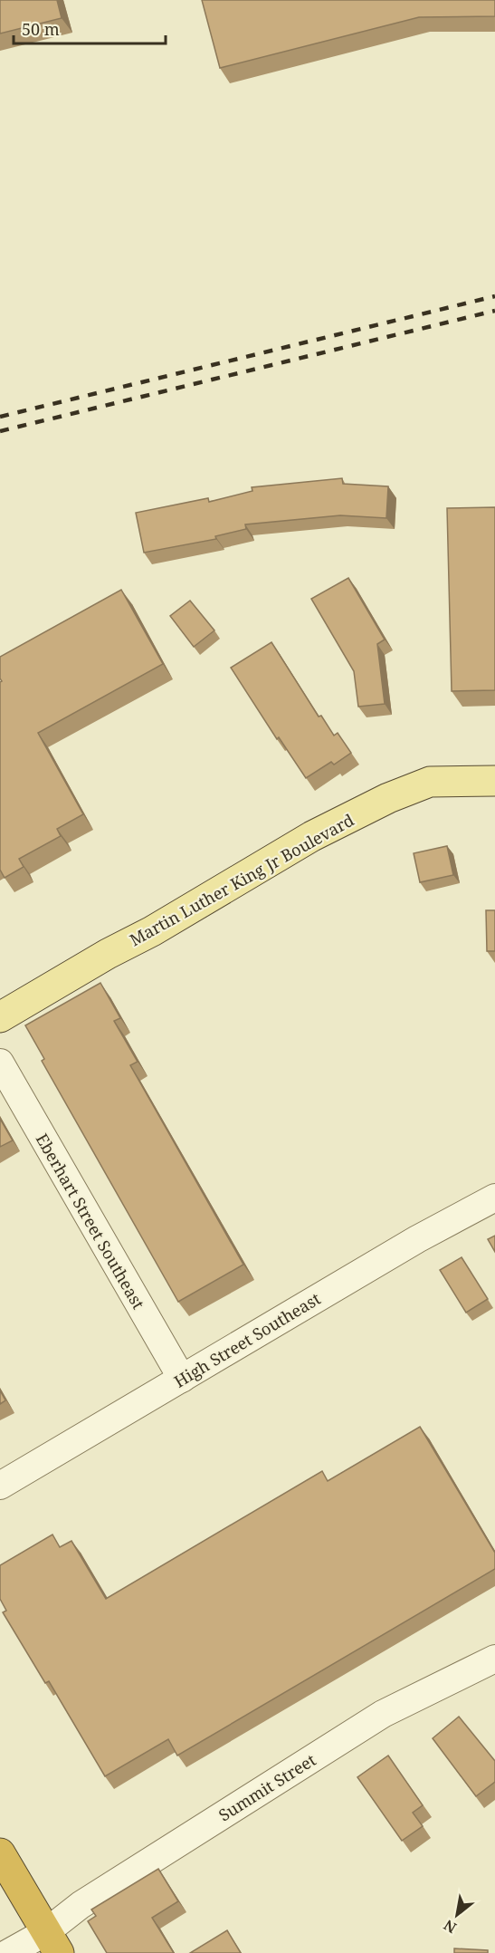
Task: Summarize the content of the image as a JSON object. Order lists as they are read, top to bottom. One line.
{"streets":{"main road":["Martin Luther King Jr Boulevard"],"street":["Eberhart Street Southeast","High Street Southeast","Summit Street"]},"crossings":[["Eberhart Street Southeast","High Street Southeast"]],"scale_bar":"50 m","north":"bottom left"}
